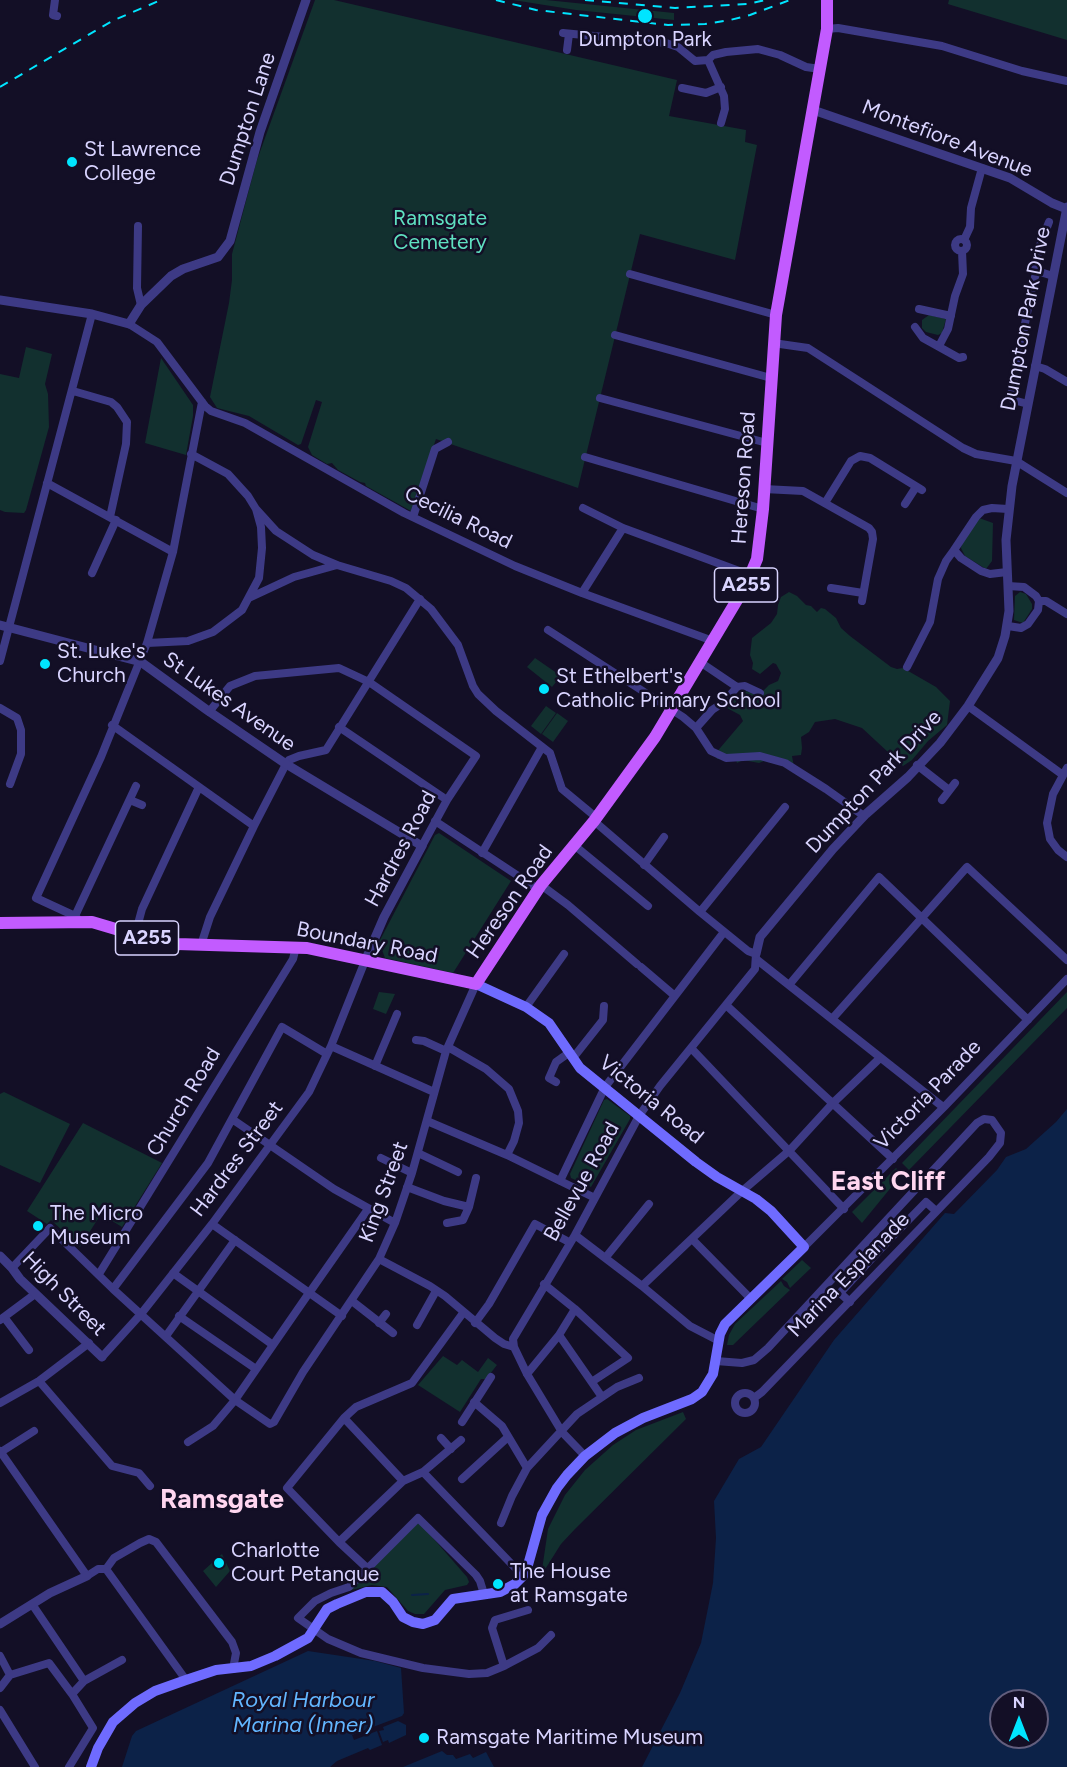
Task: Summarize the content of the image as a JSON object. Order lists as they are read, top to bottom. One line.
{"streets":{"main road":["Hereson Road","A255","Boundary Road","Victoria Parade","Victoria Road"],"street":["Dumpton Lane","Montefiore Avenue","Dumpton Park Drive","Cecilia Road","St Lukes Avenue","Hardres Road","Church Road","Hardres Street","Bellevue Road","King Street","Marina Esplanade","High Street"]},"crossings":[["Montefiore Avenue","Dumpton Park Drive"],["Montefiore Avenue","Hereson Road"],["Dumpton Park Drive","Bellevue Road"],["Hereson Road","Cecilia Road"],["Hereson Road","Boundary Road"],["Hereson Road","Victoria Road"],["Hereson Road","King Street"],["St Lukes Avenue","Hardres Road"],["Hardres Road","Boundary Road"],["Hardres Road","Hardres Street"],["Boundary Road","Victoria Road"],["Boundary Road","Church Road"],["Boundary Road","Hardres Street"],["Boundary Road","King Street"],["Victoria Parade","Victoria Road"],["Victoria Road","Bellevue Road"],["Victoria Road","King Street"],["Hardres Street","High Street"]],"districts":["East Cliff","Ramsgate"],"water":["Royal Harbour Marina (Inner)"],"parks":["Ramsgate Cemetery"],"places":["Dumpton Park","St Lawrence College","St. Luke's Church","St Ethelbert's Catholic Primary School","The Micro Museum","Charlotte Court Petanque","The House at Ramsgate","Ramsgate Maritime Museum"],"north":"top"}
